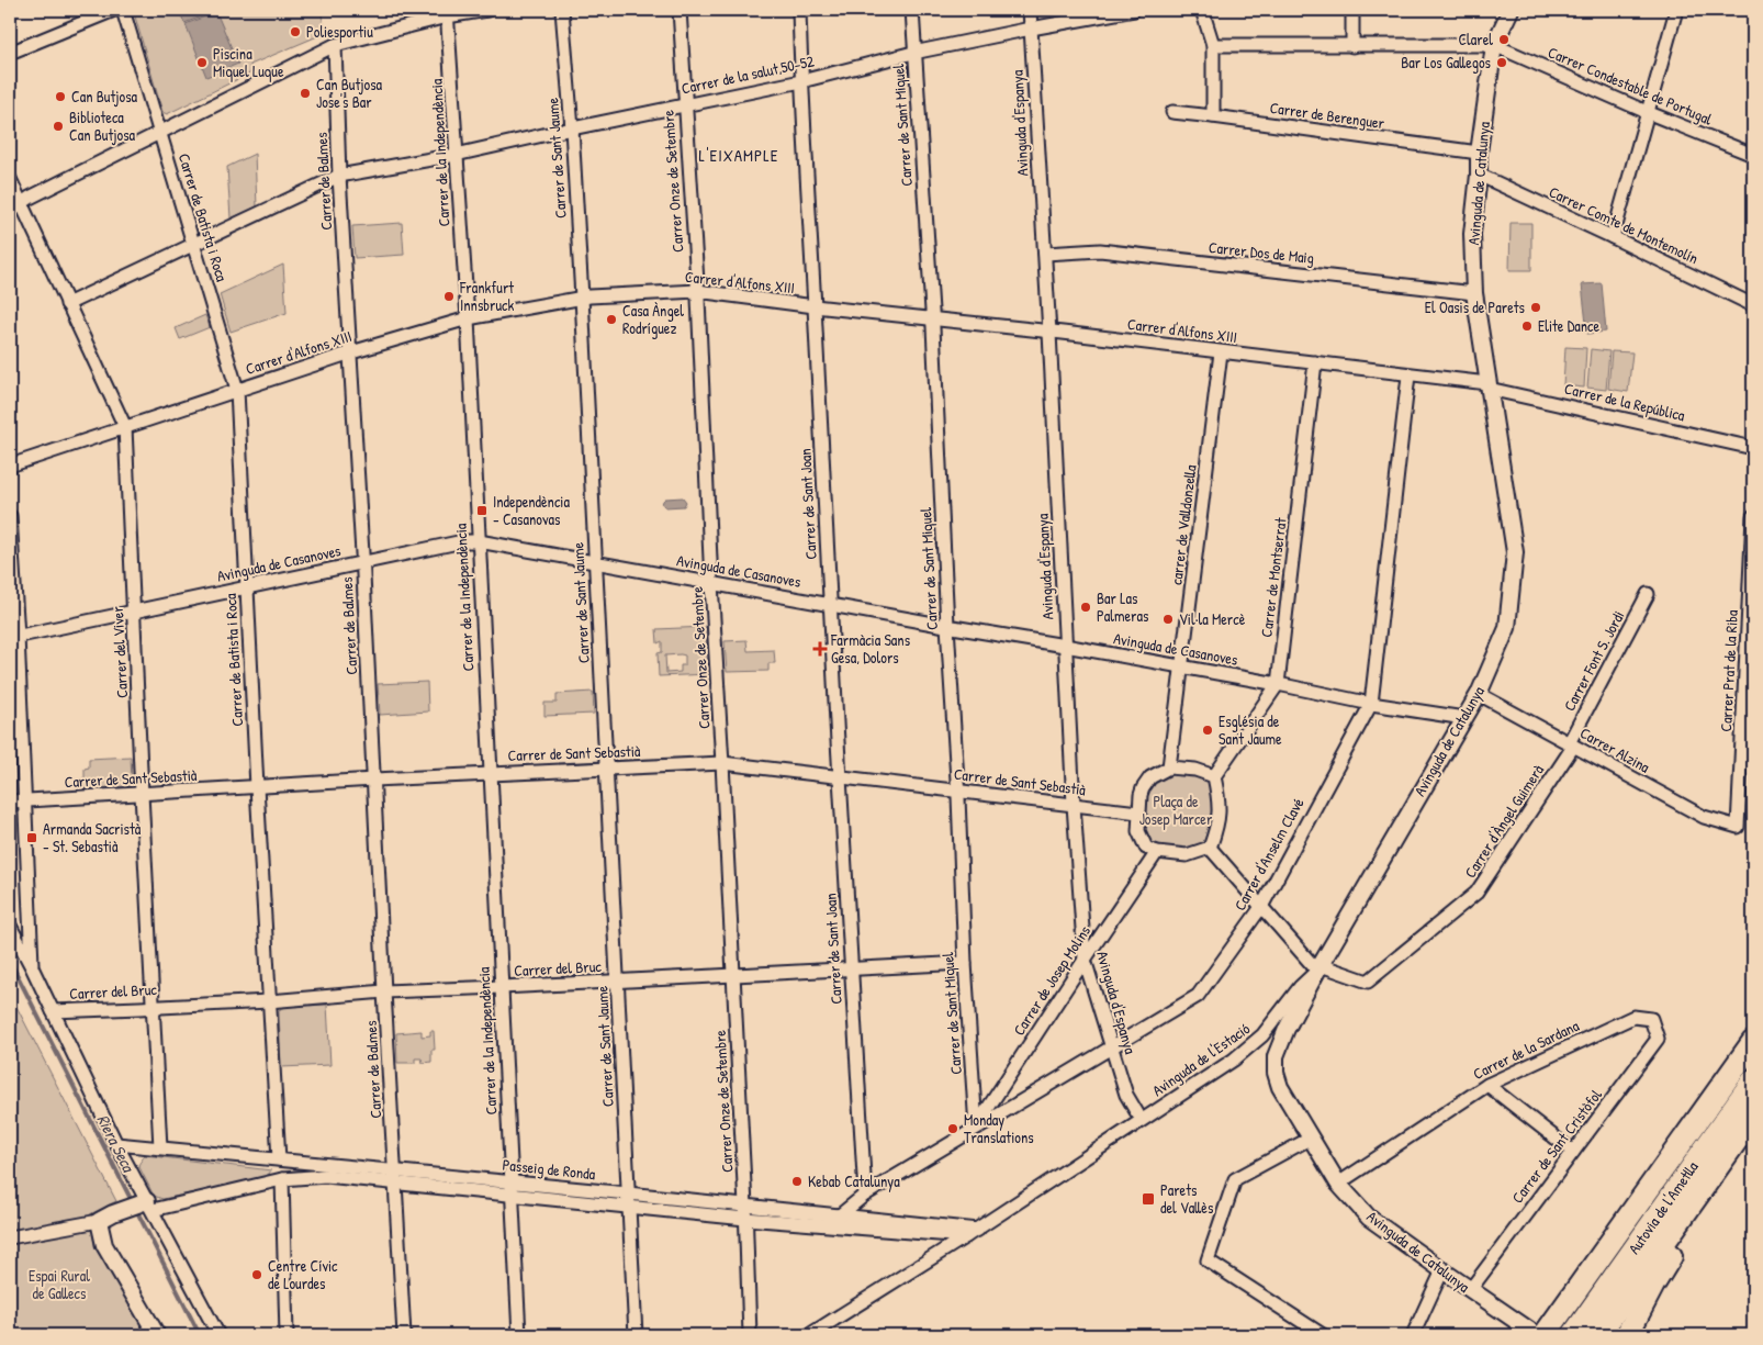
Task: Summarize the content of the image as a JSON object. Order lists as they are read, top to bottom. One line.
{"streets":{"highway":["Autovia de l'Ametlla"],"street":["Carrer de la salut,50-52","Carrer Condestable de Portugal","Carrer de Berenguer","Avinguda d'Espanya","Carrer de Sant Miquel","Carrer de la Independència","Carrer de Sant Jaume","Carrer de Balmes","Carrer Onze de Setembre","Avinguda de Catalunya","Carrer de Batista i Roca","Carrer Comte de Montemolín","Carrer Dos de Maig","Carrer d'Alfons XIII","Carrer de la República","Carrer de Sant Joan","carrer de Valldonzella","Avinguda de Casanoves","Carrer de Montserrat","Carrer del Viver","Carrer Font S. Jordi","Carrer Prat de la Riba","Carrer Alzina","Carrer de Sant Sebastià","Carrer d'Àngel Guimerà","Carrer d'Anselm Clavé","Carrer del Bruc","Carrer de Josep Molins","Carrer de la Sardana","Avinguda de l'Estació","Carrer de Sant Cristòfol","Passeig de Ronda"]},"crossings":[["Carrer de la salut,50-52","Avinguda d'Espanya"],["Carrer de la salut,50-52","Carrer de Sant Miquel"],["Carrer de la salut,50-52","Carrer de la Independència"],["Carrer de la salut,50-52","Carrer de Sant Jaume"],["Carrer de la salut,50-52","Carrer de Balmes"],["Carrer de la salut,50-52","Carrer Onze de Setembre"],["Carrer de la salut,50-52","Carrer de Batista i Roca"],["Carrer de la salut,50-52","Carrer de Sant Joan"],["Carrer de la salut,50-52","Carrer del Viver"],["Carrer Condestable de Portugal","Avinguda de Catalunya"],["Carrer de Berenguer","Avinguda de Catalunya"],["Avinguda d'Espanya","Carrer Dos de Maig"],["Avinguda d'Espanya","Carrer d'Alfons XIII"],["Avinguda d'Espanya","Avinguda de Casanoves"],["Avinguda d'Espanya","Carrer de Sant Sebastià"],["Avinguda d'Espanya","Carrer d'Anselm Clavé"],["Avinguda d'Espanya","Carrer de Josep Molins"],["Carrer de Sant Miquel","Carrer d'Alfons XIII"],["Carrer de Sant Miquel","Avinguda de Casanoves"],["Carrer de Sant Miquel","Carrer de Sant Sebastià"],["Carrer de Sant Miquel","Carrer d'Anselm Clavé"],["Carrer de Sant Miquel","Carrer del Bruc"],["Carrer de Sant Miquel","Carrer de Josep Molins"],["Carrer de la Independència","Carrer d'Alfons XIII"],["Carrer de la Independència","Avinguda de Casanoves"],["Carrer de la Independència","Carrer de Sant Sebastià"],["Carrer de la Independència","Carrer del Bruc"],["Carrer de la Independència","Passeig de Ronda"],["Carrer de Sant Jaume","Carrer d'Alfons XIII"],["Carrer de Sant Jaume","Avinguda de Casanoves"],["Carrer de Sant Jaume","Carrer de Sant Sebastià"],["Carrer de Sant Jaume","Carrer del Bruc"],["Carrer de Sant Jaume","Passeig de Ronda"],["Carrer de Balmes","Carrer d'Alfons XIII"],["Carrer de Balmes","Avinguda de Casanoves"],["Carrer de Balmes","Carrer de Sant Sebastià"],["Carrer de Balmes","Carrer del Bruc"],["Carrer de Balmes","Passeig de Ronda"],["Carrer Onze de Setembre","Carrer d'Alfons XIII"],["Carrer Onze de Setembre","Avinguda de Casanoves"],["Carrer Onze de Setembre","Carrer de Sant Sebastià"],["Carrer Onze de Setembre","Carrer del Bruc"],["Carrer Onze de Setembre","Passeig de Ronda"],["Avinguda de Catalunya","Carrer Comte de Montemolín"],["Avinguda de Catalunya","Carrer Dos de Maig"],["Avinguda de Catalunya","Carrer d'Alfons XIII"],["Avinguda de Catalunya","Carrer de la República"],["Avinguda de Catalunya","Avinguda de Casanoves"],["Avinguda de Catalunya","Carrer Alzina"],["Avinguda de Catalunya","Carrer d'Àngel Guimerà"],["Avinguda de Catalunya","Carrer de la Sardana"],["Avinguda de Catalunya","Avinguda de l'Estació"],["Avinguda de Catalunya","Carrer de Sant Cristòfol"],["Carrer de Batista i Roca","Carrer d'Alfons XIII"],["Carrer de Batista i Roca","Avinguda de Casanoves"],["Carrer de Batista i Roca","Carrer de Sant Sebastià"],["Carrer de Batista i Roca","Carrer del Bruc"],["Carrer de Batista i Roca","Passeig de Ronda"],["Carrer d'Alfons XIII","Carrer de la República"],["Carrer d'Alfons XIII","Carrer de Sant Joan"],["Carrer d'Alfons XIII","carrer de Valldonzella"],["Carrer d'Alfons XIII","Carrer de Montserrat"],["Carrer d'Alfons XIII","Carrer del Viver"],["Carrer d'Alfons XIII","Carrer d'Anselm Clavé"],["Carrer de Sant Joan","Avinguda de Casanoves"],["Carrer de Sant Joan","Carrer de Sant Sebastià"],["Carrer de Sant Joan","Carrer d'Anselm Clavé"],["Carrer de Sant Joan","Carrer del Bruc"],["carrer de Valldonzella","Avinguda de Casanoves"],["carrer de Valldonzella","Carrer de Montserrat"],["carrer de Valldonzella","Carrer de Sant Sebastià"],["carrer de Valldonzella","Carrer de Josep Molins"],["Avinguda de Casanoves","Carrer de Montserrat"],["Avinguda de Casanoves","Carrer del Viver"],["Avinguda de Casanoves","Carrer d'Anselm Clavé"],["Carrer de Montserrat","Carrer de Sant Sebastià"],["Carrer de Montserrat","Carrer de Josep Molins"],["Carrer del Viver","Carrer de Sant Sebastià"],["Carrer del Viver","Carrer del Bruc"],["Carrer del Viver","Passeig de Ronda"],["Carrer Font S. Jordi","Carrer Alzina"],["Carrer Font S. Jordi","Carrer d'Àngel Guimerà"],["Carrer Prat de la Riba","Carrer Alzina"],["Carrer Alzina","Carrer d'Àngel Guimerà"],["Carrer de Sant Sebastià","Carrer de Josep Molins"],["Carrer d'Àngel Guimerà","Avinguda de l'Estació"],["Carrer d'Anselm Clavé","Carrer de Josep Molins"],["Carrer d'Anselm Clavé","Passeig de Ronda"],["Carrer de la Sardana","Carrer de Sant Cristòfol"],["Avinguda de l'Estació","Passeig de Ronda"]],"districts":["L'EIXAMPLE"],"water":["Riera Seca"],"parks":["Plaça de Josep Marcer","Espai Rural de Gallecs"],"places":{"other":["Poliesportiu","Clarel","Piscina Miquel Luque","Bar Los Gallegos","Can Butjosa Jose's Bar","Can Butjosa","Biblioteca Can Butjosa","Frankfurt Innsbruck","El Oasis de Parets","Casa Àngel Rodríguez","Elite Dance","Bar Las Palmeras","Vil·la Mercè","Església de Sant Jaume","Monday Translations","Kebab Catalunya","Centre Cívic de Lourdes"],"transit":["Independència - Casanovas","Armanda Sacristà - St. Sebastià","Parets del Vallès"],"health":["Farmàcia Sans Gesa, Dolors"]}}
